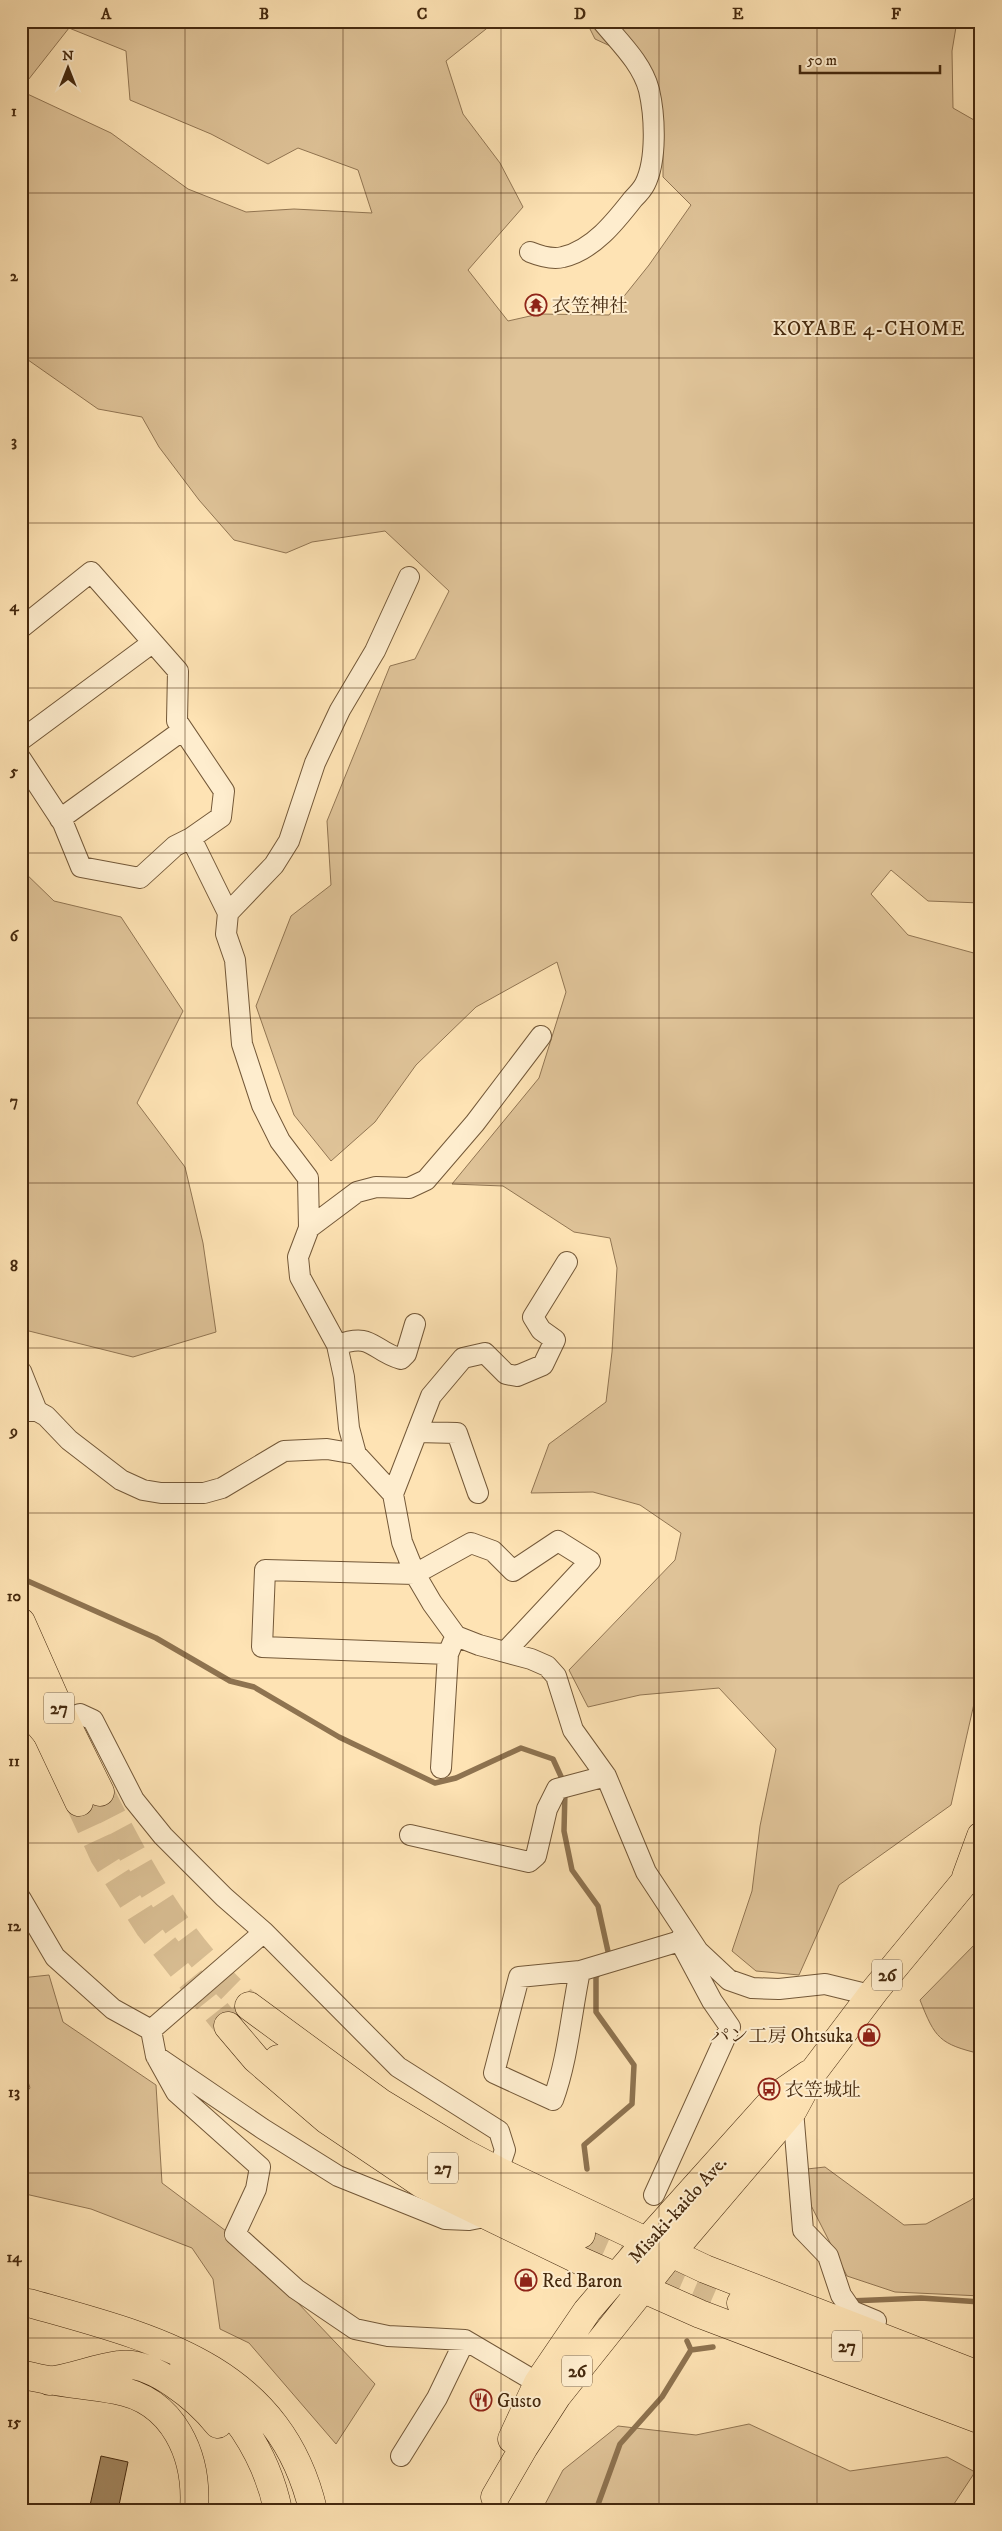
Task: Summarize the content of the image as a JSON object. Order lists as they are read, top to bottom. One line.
{"streets":{"main road":["27","26","Misaki-kaido Ave."]},"districts":["KOYABE 4-CHOME"],"places":{"temple":["衣笠神社"],"shop":["パン工房 Ohtsuka","Red Baron"],"bus stop":["衣笠城址"],"restaurant":["Gusto"]},"scale_bar":"50 m","north":"top","grid":{"columns":["A","B","C","D","E","F"],"rows":["1","2","3","4","5","6","7","8","9","10","11","12","13","14","15"]}}
